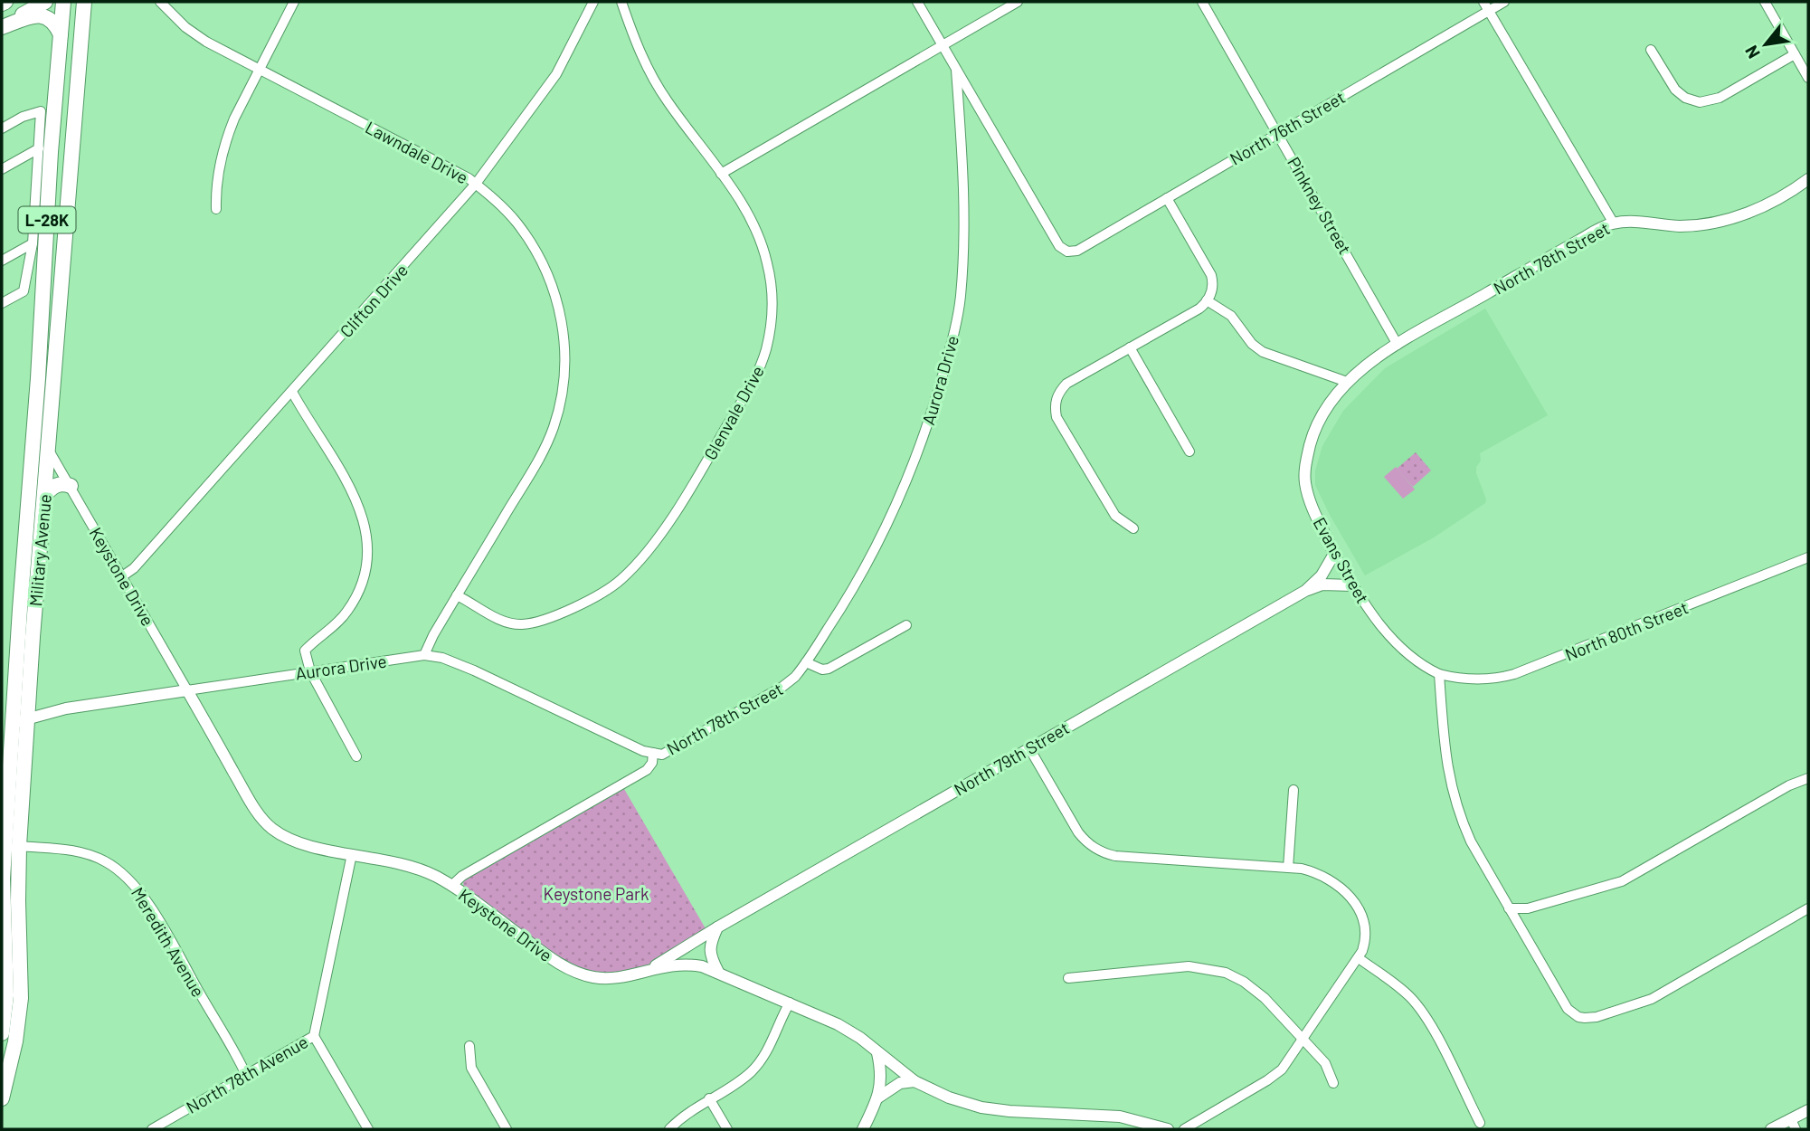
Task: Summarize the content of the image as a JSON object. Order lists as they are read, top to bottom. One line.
{"streets":{"main road":["L-28K","Military Avenue"],"street":["North 76th Street","Lawndale Drive","Pinkney Street","North 78th Street","Clifton Drive","Aurora Drive","Glenvale Drive","Evans Street","Keystone Drive","North 80th Street","North 79th Street","Meredith Avenue","North 78th Avenue"]},"crossings":[["North 76th Street","Pinkney Street"],["North 76th Street","Aurora Drive"],["Lawndale Drive","Clifton Drive"],["Lawndale Drive","Aurora Drive"],["Lawndale Drive","Glenvale Drive"],["Pinkney Street","North 78th Street"],["North 78th Street","Aurora Drive"],["North 78th Street","Evans Street"],["North 78th Street","Keystone Drive"],["Clifton Drive","Keystone Drive"],["Aurora Drive","Military Avenue"],["Aurora Drive","Keystone Drive"],["Military Avenue","Keystone Drive"],["Military Avenue","Meredith Avenue"],["Evans Street","North 80th Street"],["Evans Street","North 79th Street"],["Keystone Drive","North 79th Street"],["Keystone Drive","North 78th Avenue"],["Meredith Avenue","North 78th Avenue"]],"parks":["Keystone Park"],"north":"bottom left"}
